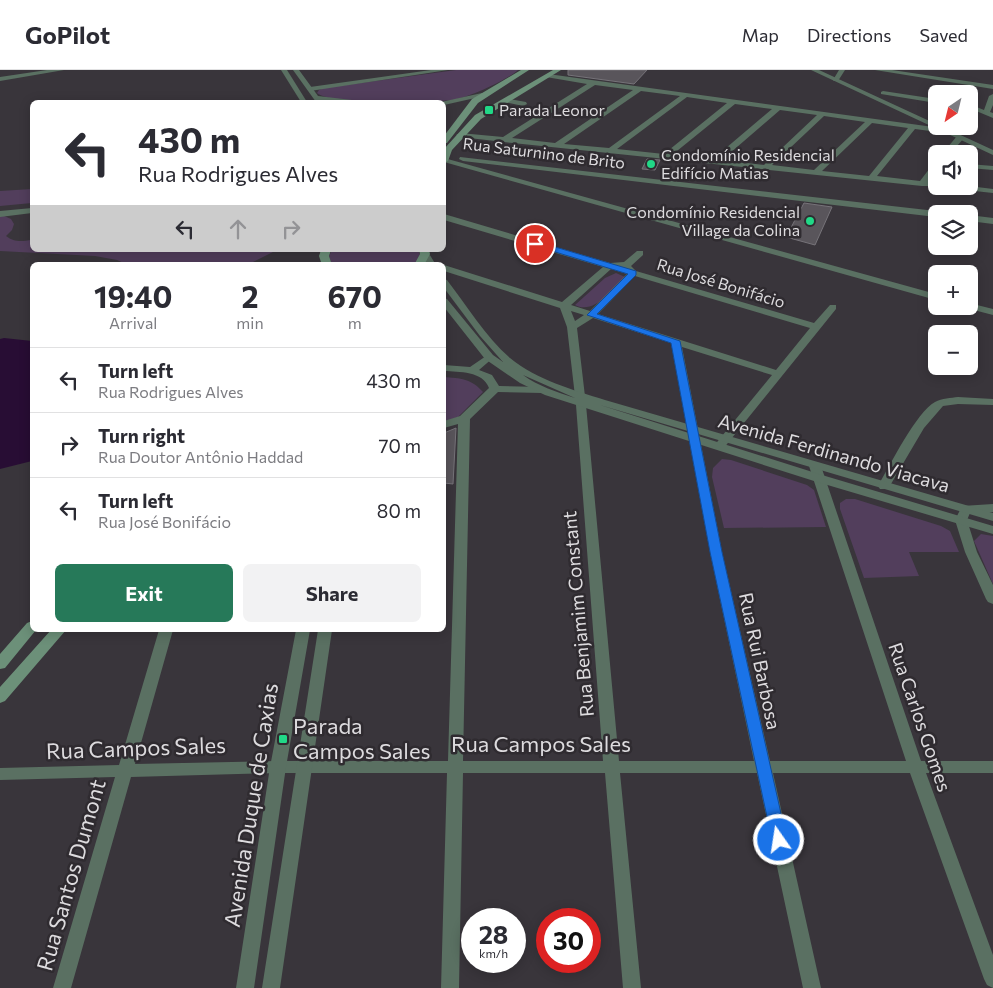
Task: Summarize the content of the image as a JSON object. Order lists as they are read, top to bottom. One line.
{"streets":{"street":["Rua Saturnino de Brito","Rua José Bonifácio","Avenida Ferdinando Viacava","Rua Benjamim Constant","Rua Rui Barbosa","Rua Carlos Gomes","Rua Campos Sales","Avenida Duque de Caxias","Rua Santos Dumont"]},"crossings":[["Avenida Ferdinando Viacava","Rua Benjamim Constant"],["Avenida Ferdinando Viacava","Rua Rui Barbosa"],["Avenida Ferdinando Viacava","Rua Carlos Gomes"],["Rua Benjamim Constant","Rua Campos Sales"],["Rua Rui Barbosa","Rua Campos Sales"],["Rua Carlos Gomes","Rua Campos Sales"],["Rua Campos Sales","Avenida Duque de Caxias"],["Rua Campos Sales","Rua Santos Dumont"]],"places":{"transit":["Parada Leonor","Parada Campos Sales"],"other":["Condomínio Residencial Edifício Matias","Condomínio Residencial Village da Colina"]},"north":"bottom left","page":{"header":"GoPilot","nav":["Map","Directions","Saved"],"map_buttons":["+","−"],"turn":["430 m","Rua Rodrigues Alves"],"eta":["19:40","Arrival","2","min","670","m"],"list":[{"name":"Turn left","note":"Rua Rodrigues Alves","value":"430 m"},{"name":"Turn right","note":"Rua Doutor Antônio Haddad","value":"70 m"},{"name":"Turn left","note":"Rua José Bonifácio","value":"80 m"}],"buttons":["Exit","Share"],"speed":"28 km/h","limit":"30"}}
